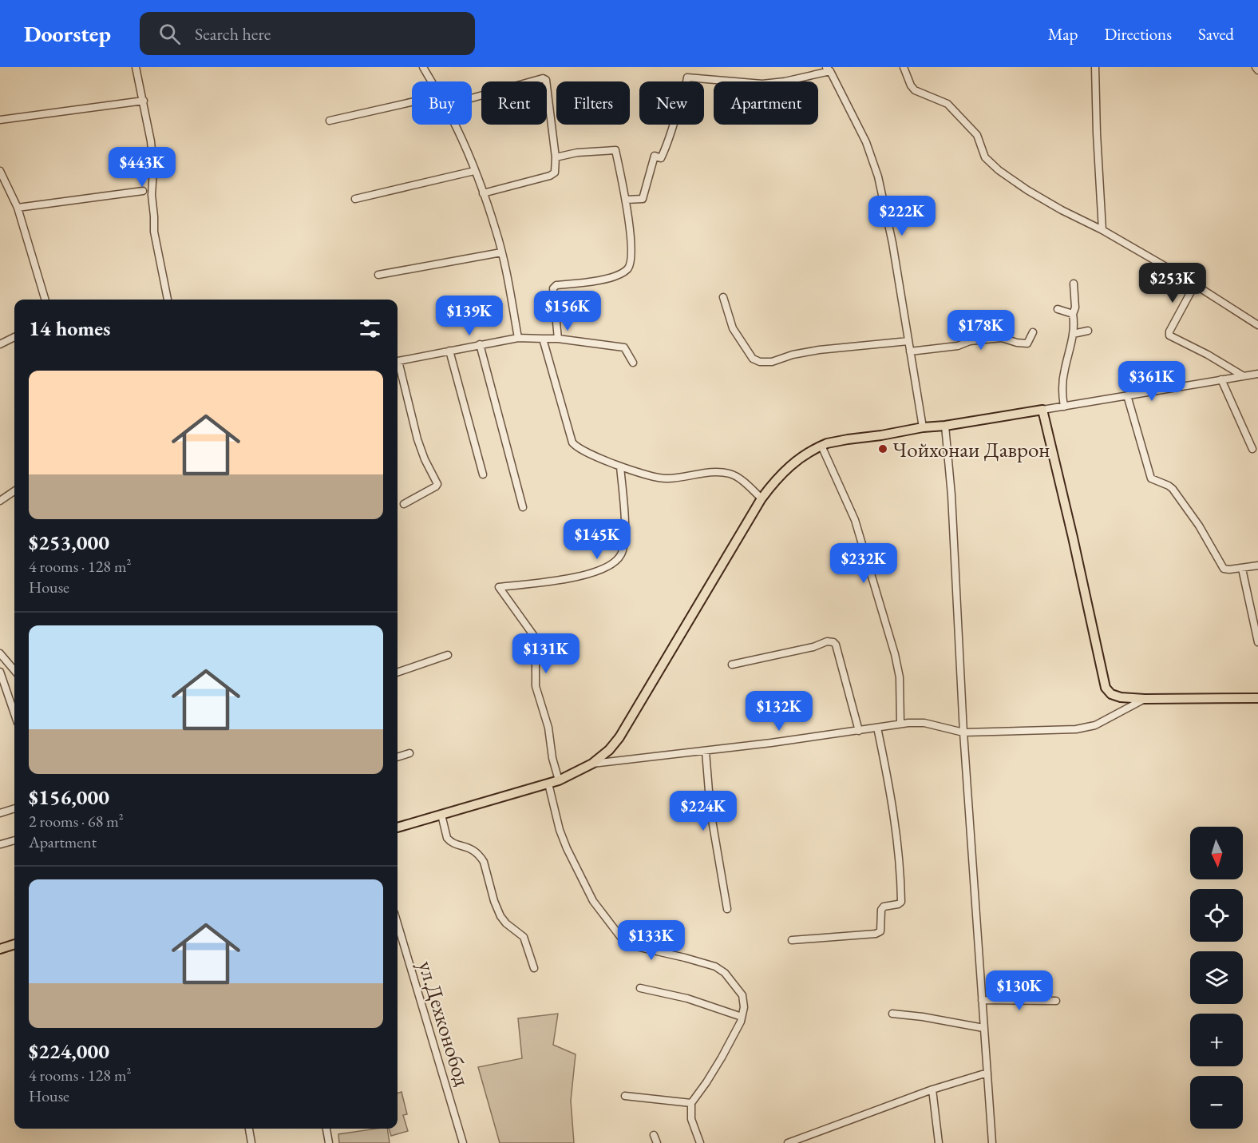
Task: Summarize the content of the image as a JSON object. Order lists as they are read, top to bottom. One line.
{"streets":{"street":["ул.Дехконобод"]},"places":["Чойхонаи Даврон"],"north":"bottom","page":{"header":"Doorstep","search":"Search here","nav":["Map","Directions","Saved"],"chip":["Buy","Rent","Filters","New","Apartment"],"price":["$443K","$222K","$253K","$156K","$139K","$178K","$361K","$145K","$232K","$131K","$132K","$224K","$133K","$130K"],"heading":"14 homes","list":[{"name":"$253,000","note":"4 rooms · 128 m² · House"},{"name":"$156,000","note":"2 rooms · 68 m² · Apartment"},{"name":"$224,000","note":"4 rooms · 128 m² · House"}],"map_buttons":["+","−"]}}
